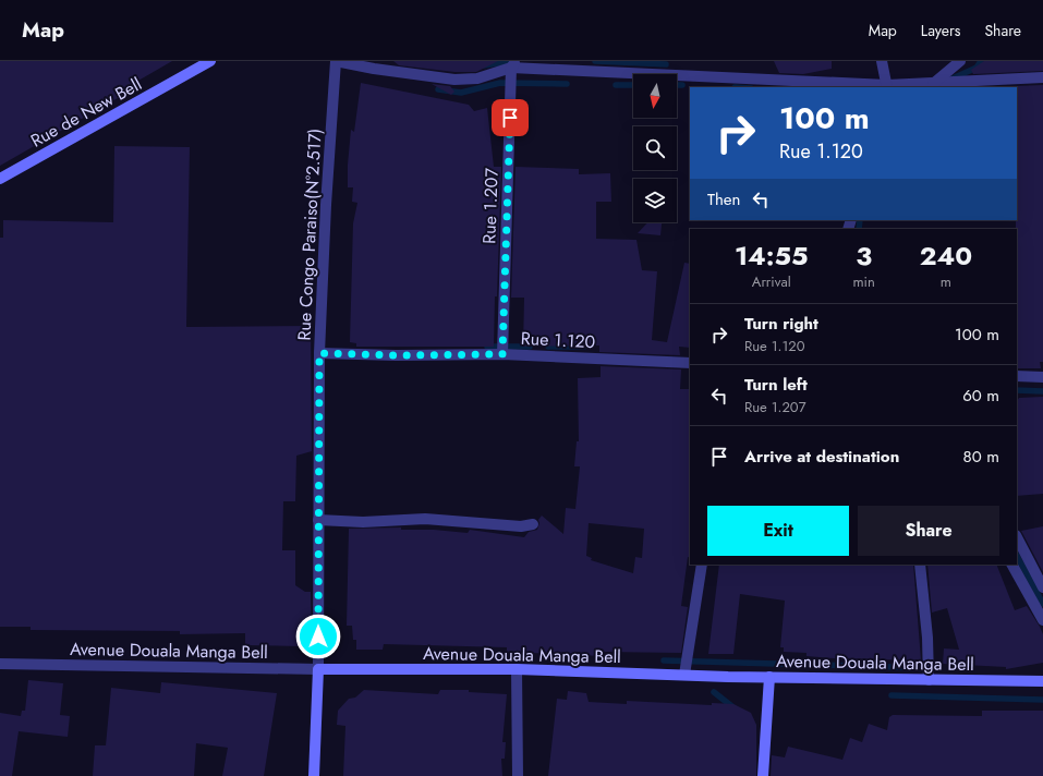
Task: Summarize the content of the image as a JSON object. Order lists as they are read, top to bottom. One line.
{"streets":{"street":["Rue de New Bell","Rue 1.207","Rue Congo Paraiso(N°2.517)","Rue 1.120","Avenue Douala Manga Bell"]},"crossings":[["Rue 1.207","Rue 1.120"],["Rue Congo Paraiso(N°2.517)","Rue 1.120"],["Rue Congo Paraiso(N°2.517)","Avenue Douala Manga Bell"]],"north":"bottom","page":{"header":"Map","nav":["Map","Layers","Share"],"turn":["100 m","Rue 1.120"],"then":"Then","eta":["14:55","Arrival","3","min","240","m"],"list":[{"name":"Turn right","note":"Rue 1.120","value":"100 m"},{"name":"Turn left","note":"Rue 1.207","value":"60 m"},{"name":"Arrive at destination","value":"80 m"}],"buttons":["Exit","Share"]}}
